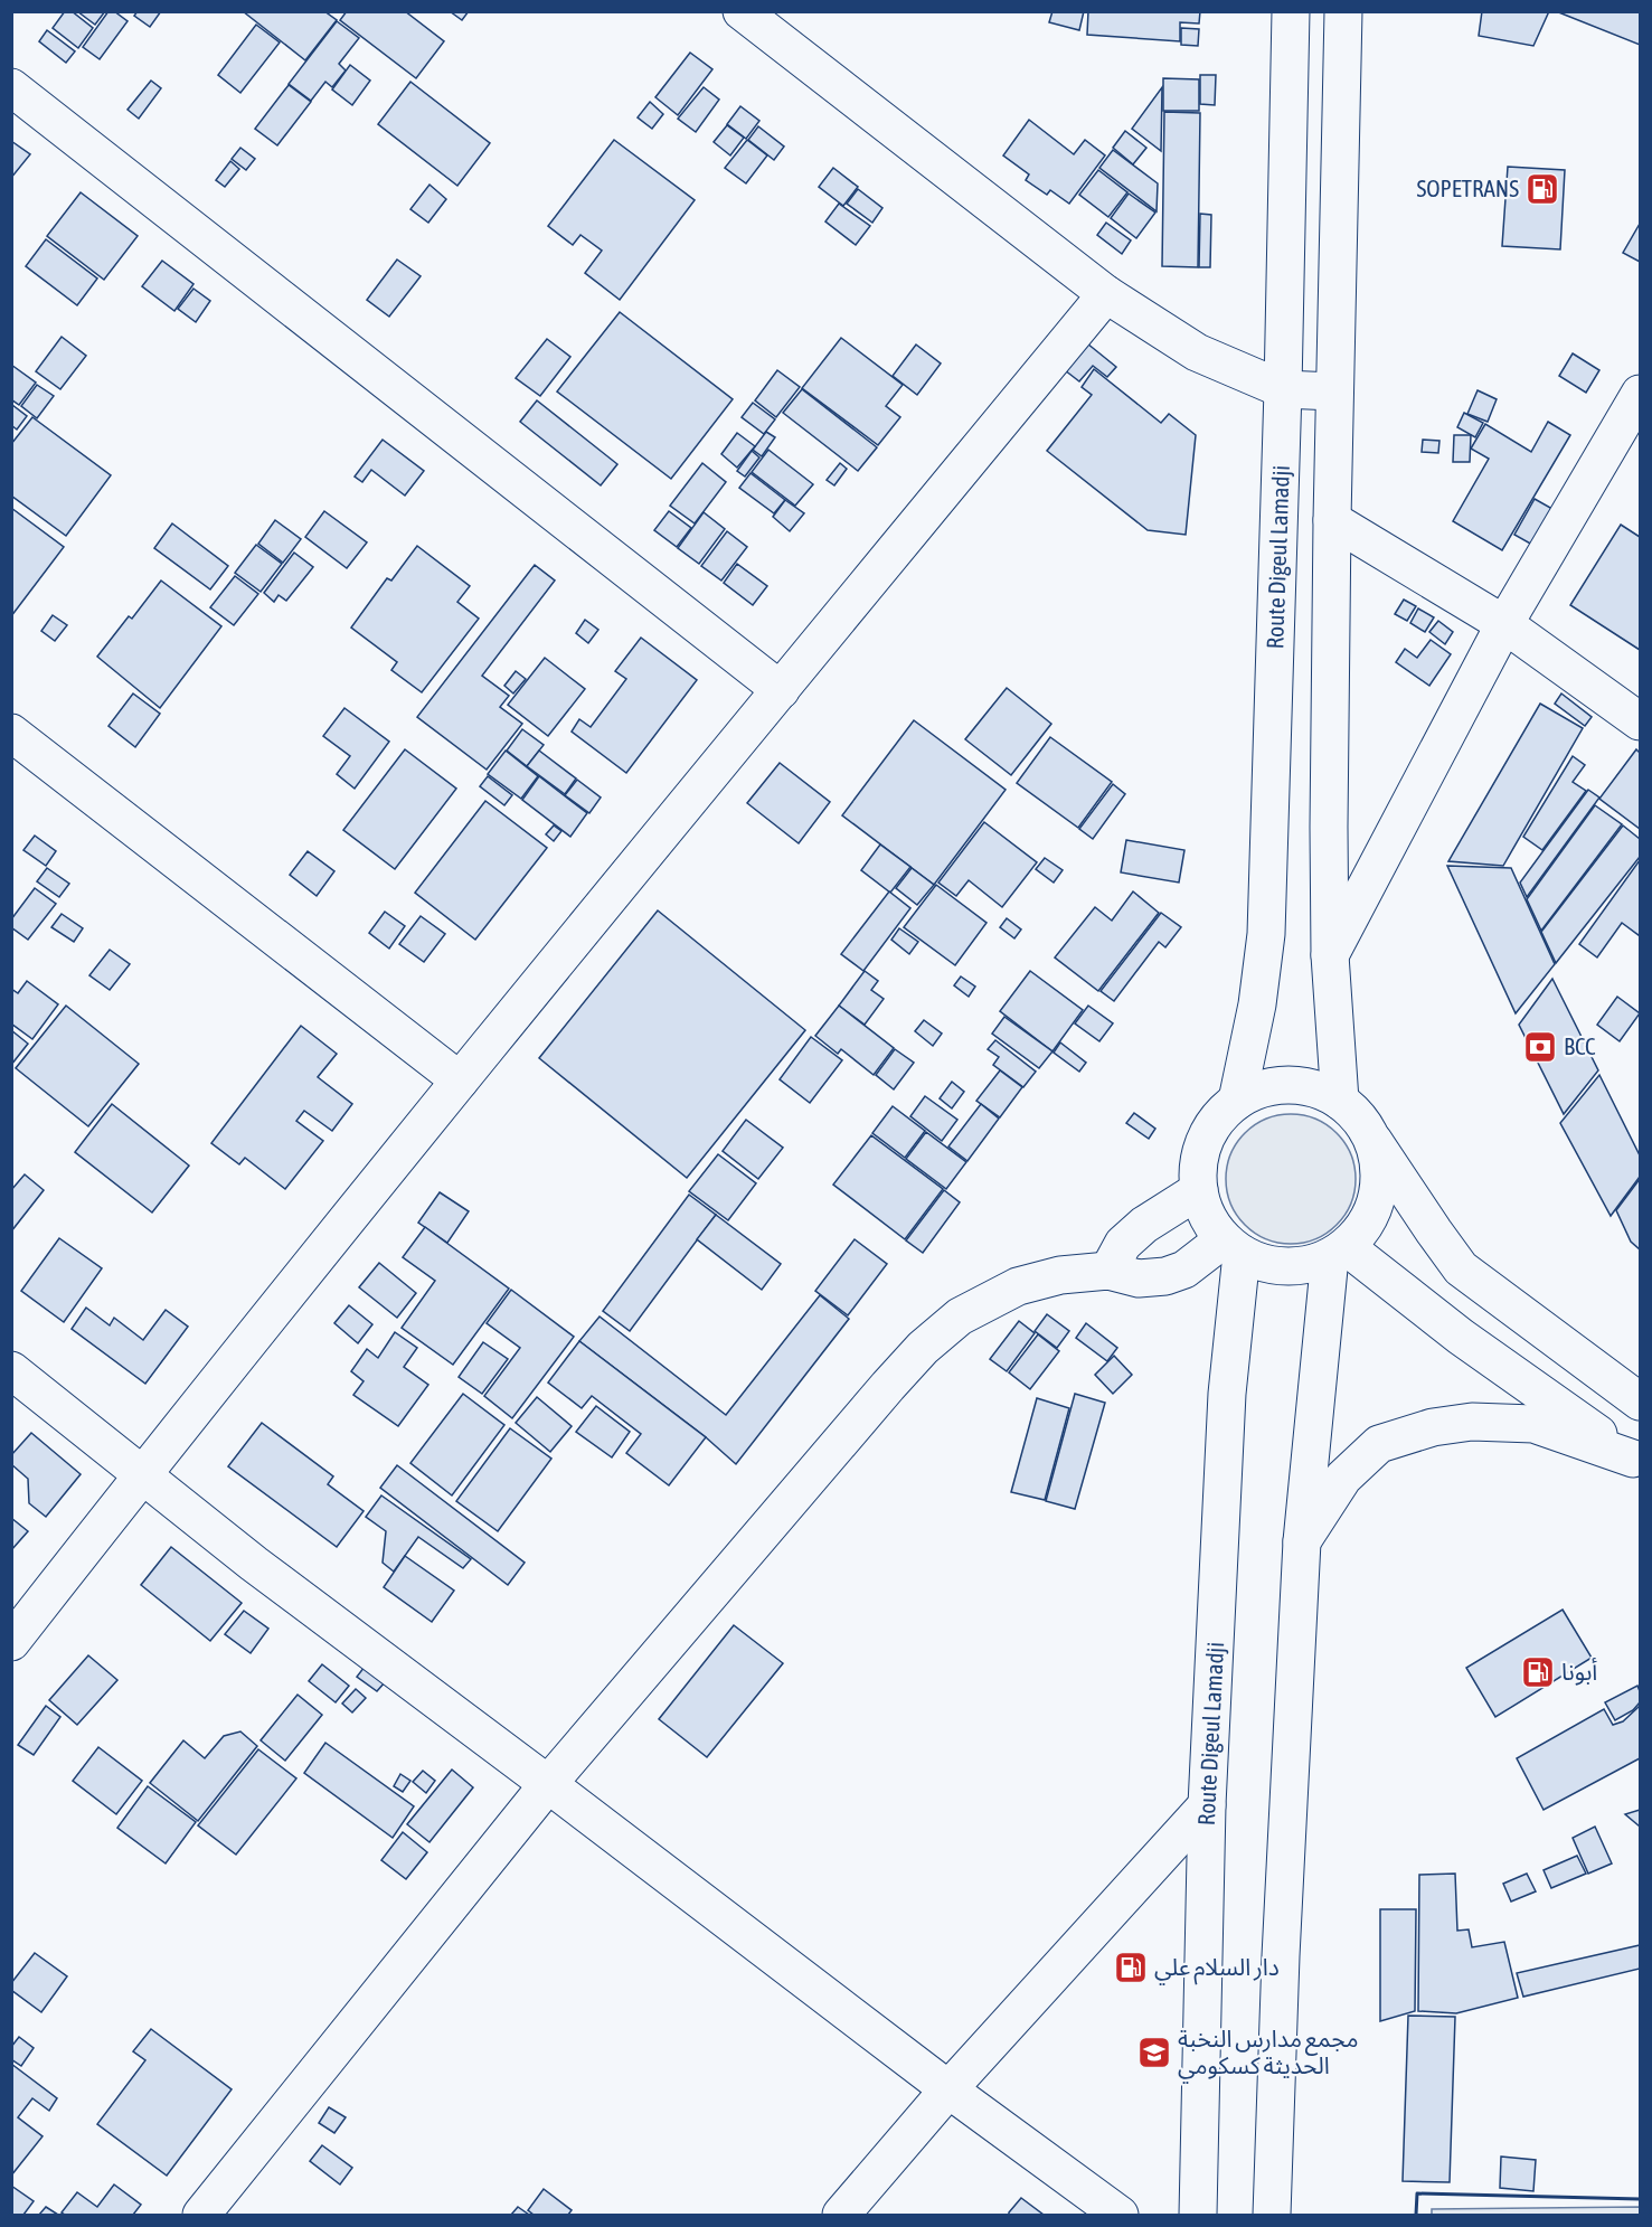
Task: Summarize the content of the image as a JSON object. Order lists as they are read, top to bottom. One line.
{"streets":{"street":["Route Digeul Lamadji"]},"places":{"fuel station":["SOPETRANS","أبونا","دار السلام علي"],"bank":["BCC"],"school or university":["مجمع مدارس النخبة الحديثة كسكومي"]}}
